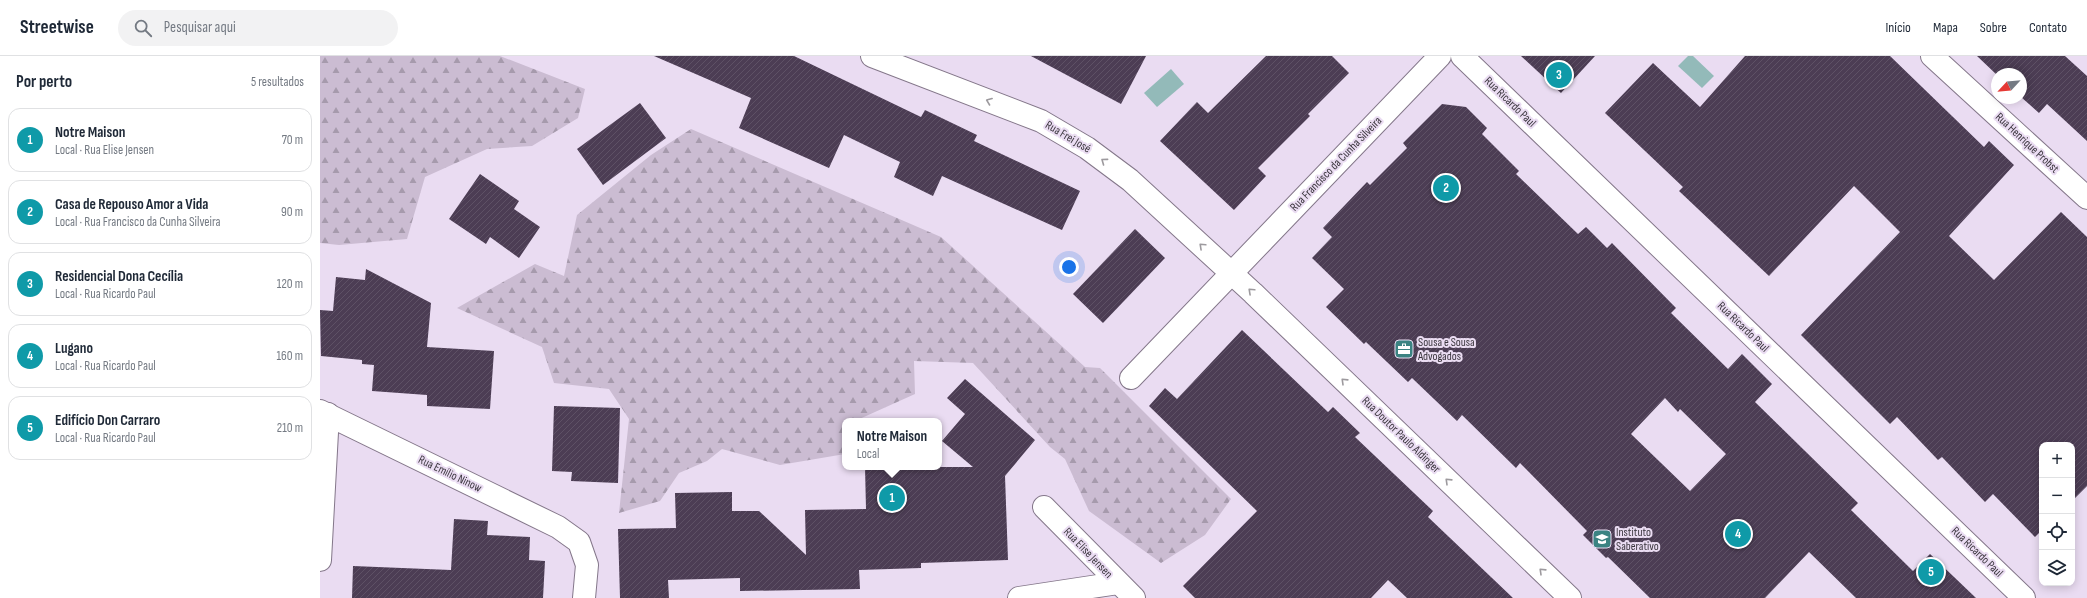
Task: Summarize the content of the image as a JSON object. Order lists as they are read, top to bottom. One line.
{"streets":{"street":["Rua Ricardo Paul","Rua Frei José","Rua Henrique Probst","Rua Francisco da Cunha Silveira","Rua Doutor Paulo Aldinger","Rua Emílio Ninow","Rua Elise Jensen"]},"crossings":[["Rua Frei José","Rua Francisco da Cunha Silveira"],["Rua Frei José","Rua Doutor Paulo Aldinger"],["Rua Francisco da Cunha Silveira","Rua Doutor Paulo Aldinger"]],"one_way":["Rua Frei José","Rua Doutor Paulo Aldinger"],"places":{"office":["Sousa e Sousa Advogados"],"school or university":["Instituto Saberativo"]},"north":"bottom left","page":{"header":"Streetwise","search":"Pesquisar aqui","nav":["Início","Mapa","Sobre","Contato"],"heading":["Por perto","5 resultados"],"pins":["3","2","1","4","5"],"list":[{"mark":"1","name":"Notre Maison","note":"Local · Rua Elise Jensen","value":"70 m"},{"mark":"2","name":"Casa de Repouso Amor a Vida","note":"Local · Rua Francisco da Cunha Silveira","value":"90 m"},{"mark":"3","name":"Residencial Dona Cecília","note":"Local · Rua Ricardo Paul","value":"120 m"},{"mark":"4","name":"Lugano","note":"Local · Rua Ricardo Paul","value":"160 m"},{"mark":"5","name":"Edifício Don Carraro","note":"Local · Rua Ricardo Paul","value":"210 m"}],"popup":["Notre Maison","Local"],"map_buttons":["+","−"]}}
